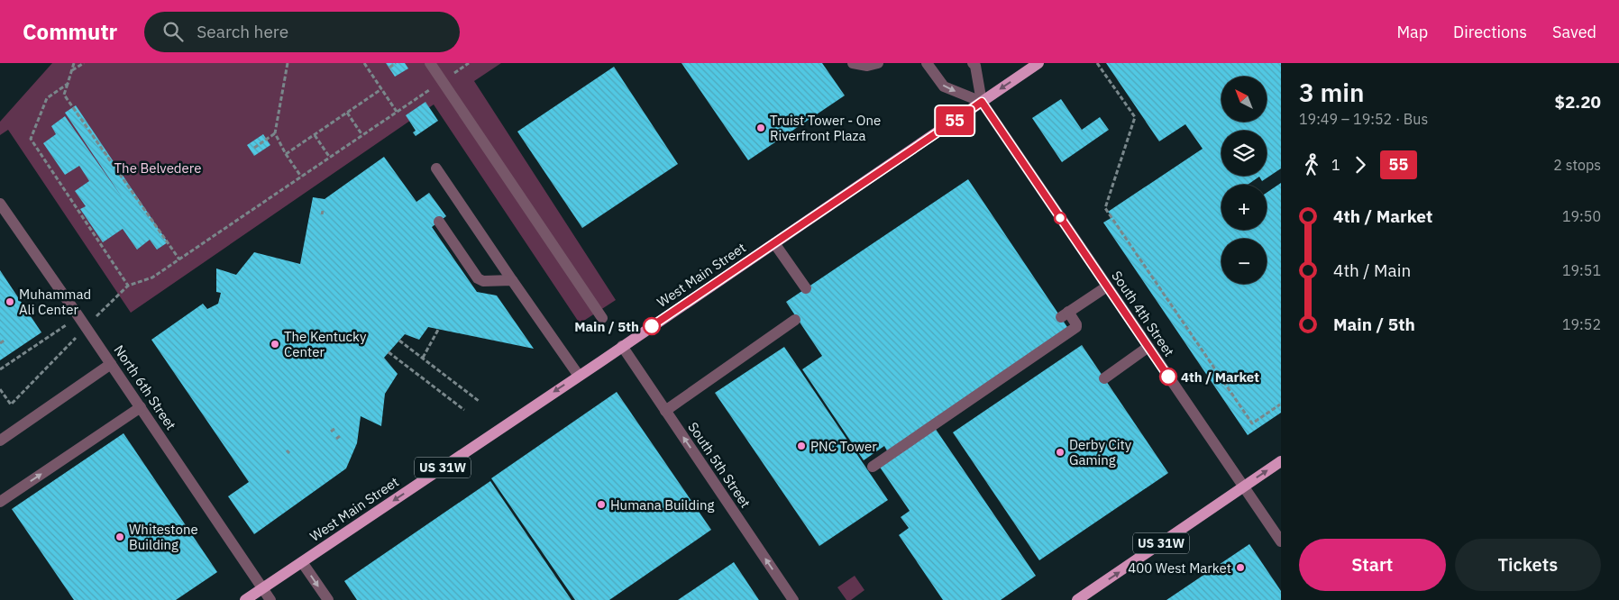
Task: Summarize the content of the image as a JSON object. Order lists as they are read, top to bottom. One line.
{"streets":{"main road":["West Main Street","US 31W"],"street":["South 4th Street","North 6th Street","South 5th Street"]},"crossings":[["West Main Street","South 4th Street"],["West Main Street","North 6th Street"],["West Main Street","South 5th Street"],["South 4th Street","US 31W"]],"one_way":["West Main Street","South 5th Street"],"parks":["The Belvedere"],"places":["Truist Tower - One Riverfront Plaza","Muhammad Ali Center","Main / 5th","The Kentucky Center","4th / Market","PNC Tower","Derby City Gaming","Humana Building","Whitestone Building","400 West Market"],"lines":["bus line 55"],"north":"top left","page":{"header":"Commutr","search":"Search here","nav":["Map","Directions","Saved"],"on_map":"55","heading":["3 min","19:49 – 19:52 · Bus","$2.20"],"map_buttons":["+","−"],"legs":["1","55","2 stops"],"list":[{"name":"4th / Market","value":"19:50"},{"name":"4th / Main","value":"19:51"},{"name":"Main / 5th","value":"19:52"}],"buttons":["Start","Tickets"]}}
